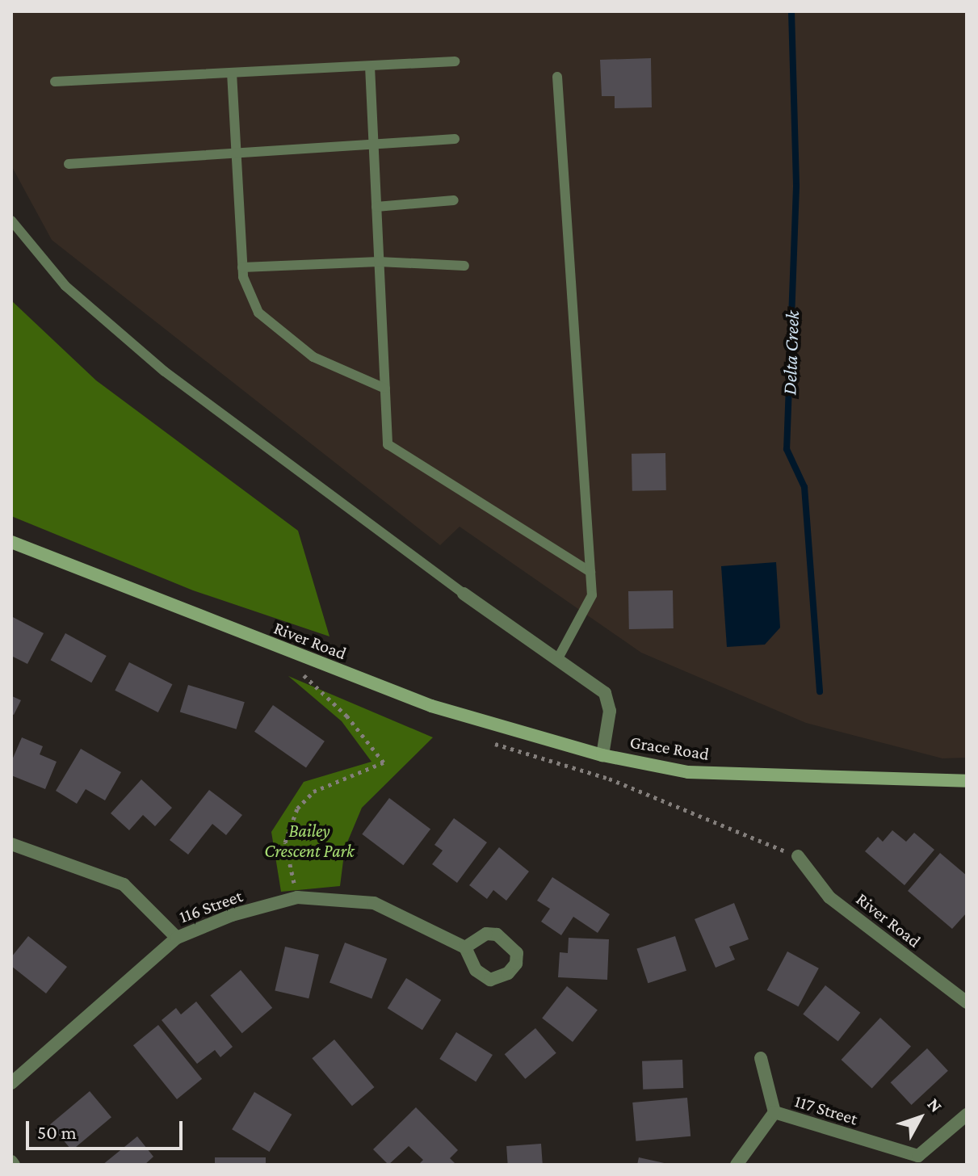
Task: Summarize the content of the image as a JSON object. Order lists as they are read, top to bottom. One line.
{"streets":{"street":["River Road","Grace Road","116 Street","117 Street"]},"crossings":[["River Road","Grace Road"]],"water":["Delta Creek"],"parks":["Bailey Crescent Park"],"scale_bar":"50 m","north":"top right"}
